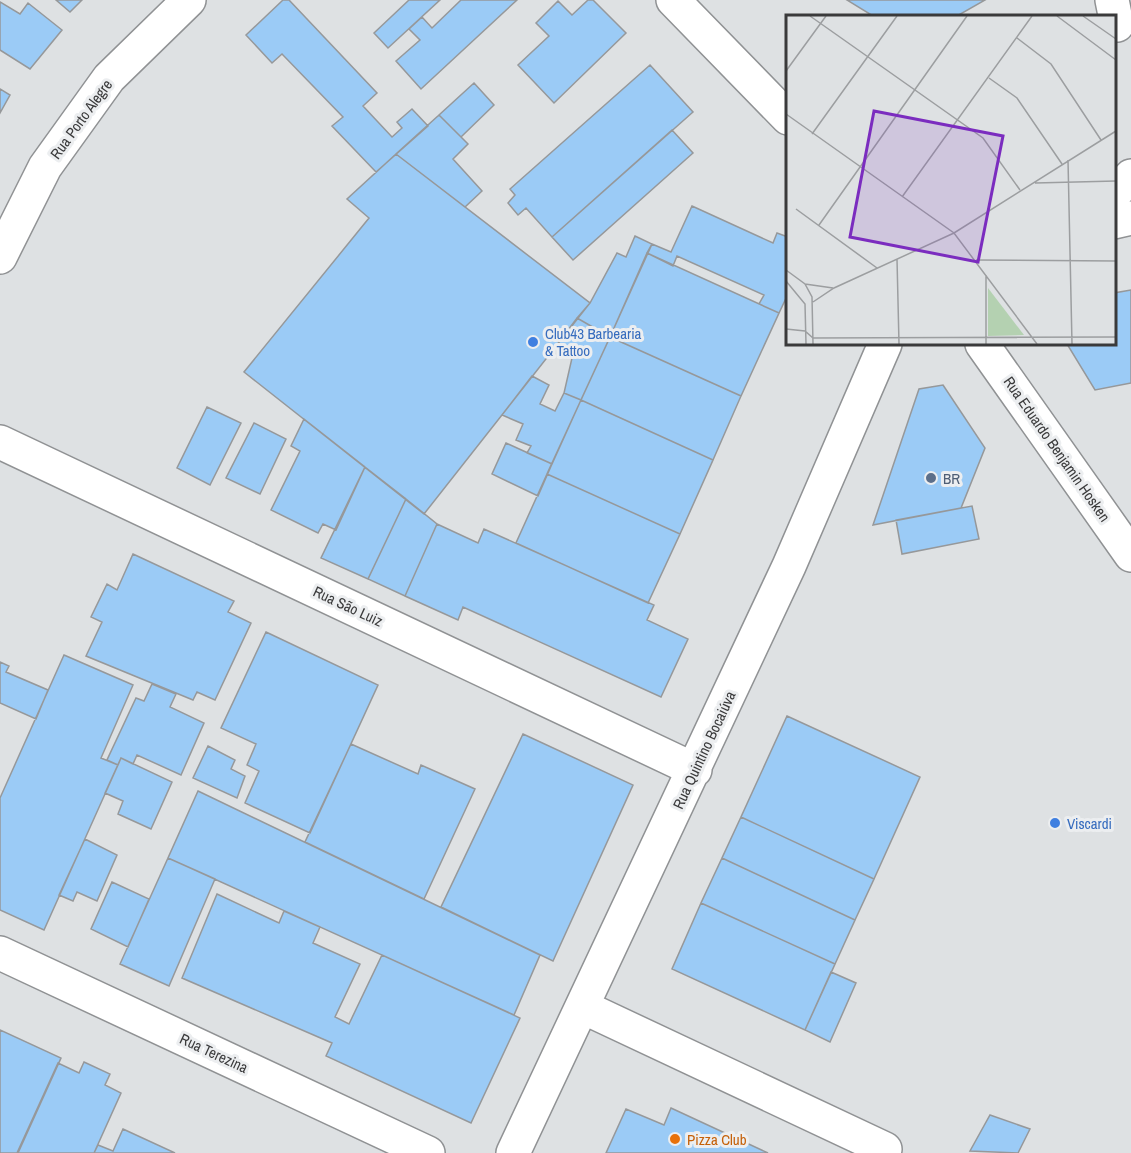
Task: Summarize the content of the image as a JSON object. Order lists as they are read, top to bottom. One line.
{"streets":{"street":["Rua Porto Alegre","Rua Eduardo Benjamin Hosken","Rua São Luiz","Rua Quintino Bocaiúva","Rua Terezina"]},"crossings":[["Rua São Luiz","Rua Quintino Bocaiúva"]],"places":["Club43 Barbearia & Tattoo","BR","Viscardi","Pizza Club"]}
